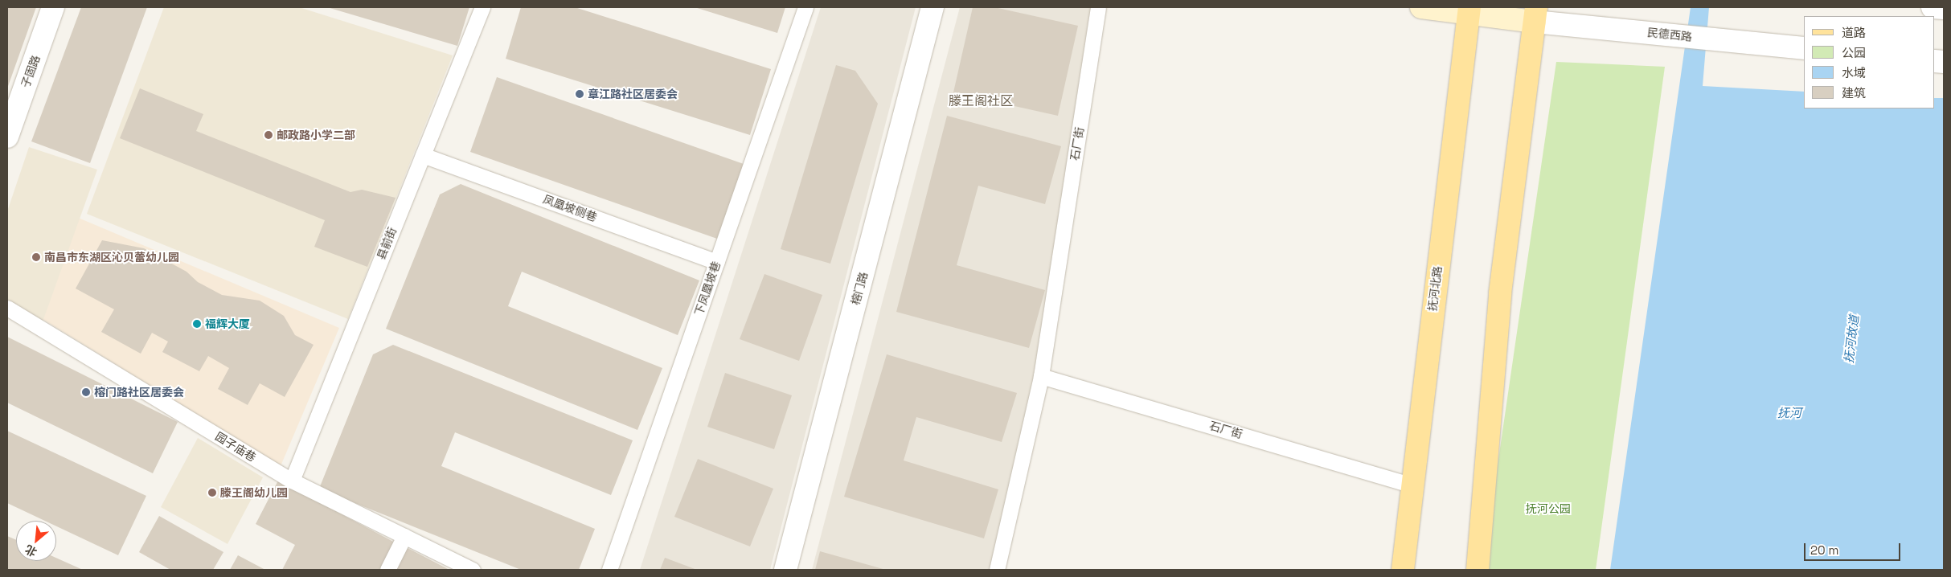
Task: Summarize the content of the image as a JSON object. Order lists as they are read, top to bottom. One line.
{"streets":{"main road":["抚河北路"],"street":["民德西路","子固路","榕门路"],"lane":["石厂街","凤凰坡侧巷","县前街","下凤凰坡巷","园子庙巷"]},"crossings":[["石厂街","抚河北路"],["凤凰坡侧巷","县前街"],["凤凰坡侧巷","下凤凰坡巷"],["县前街","园子庙巷"]],"districts":["滕王阁社区"],"water":["抚河故道","抚河"],"parks":["抚河公园"],"places":["章江路社区居委会","邮政路小学二部","南昌市东湖区沁贝蕾幼儿园","福辉大厦","榕门路社区居委会","滕王阁幼儿园"],"legend":["道路","公园","水域","建筑"],"scale_bar":"20 m","north":"bottom left"}
